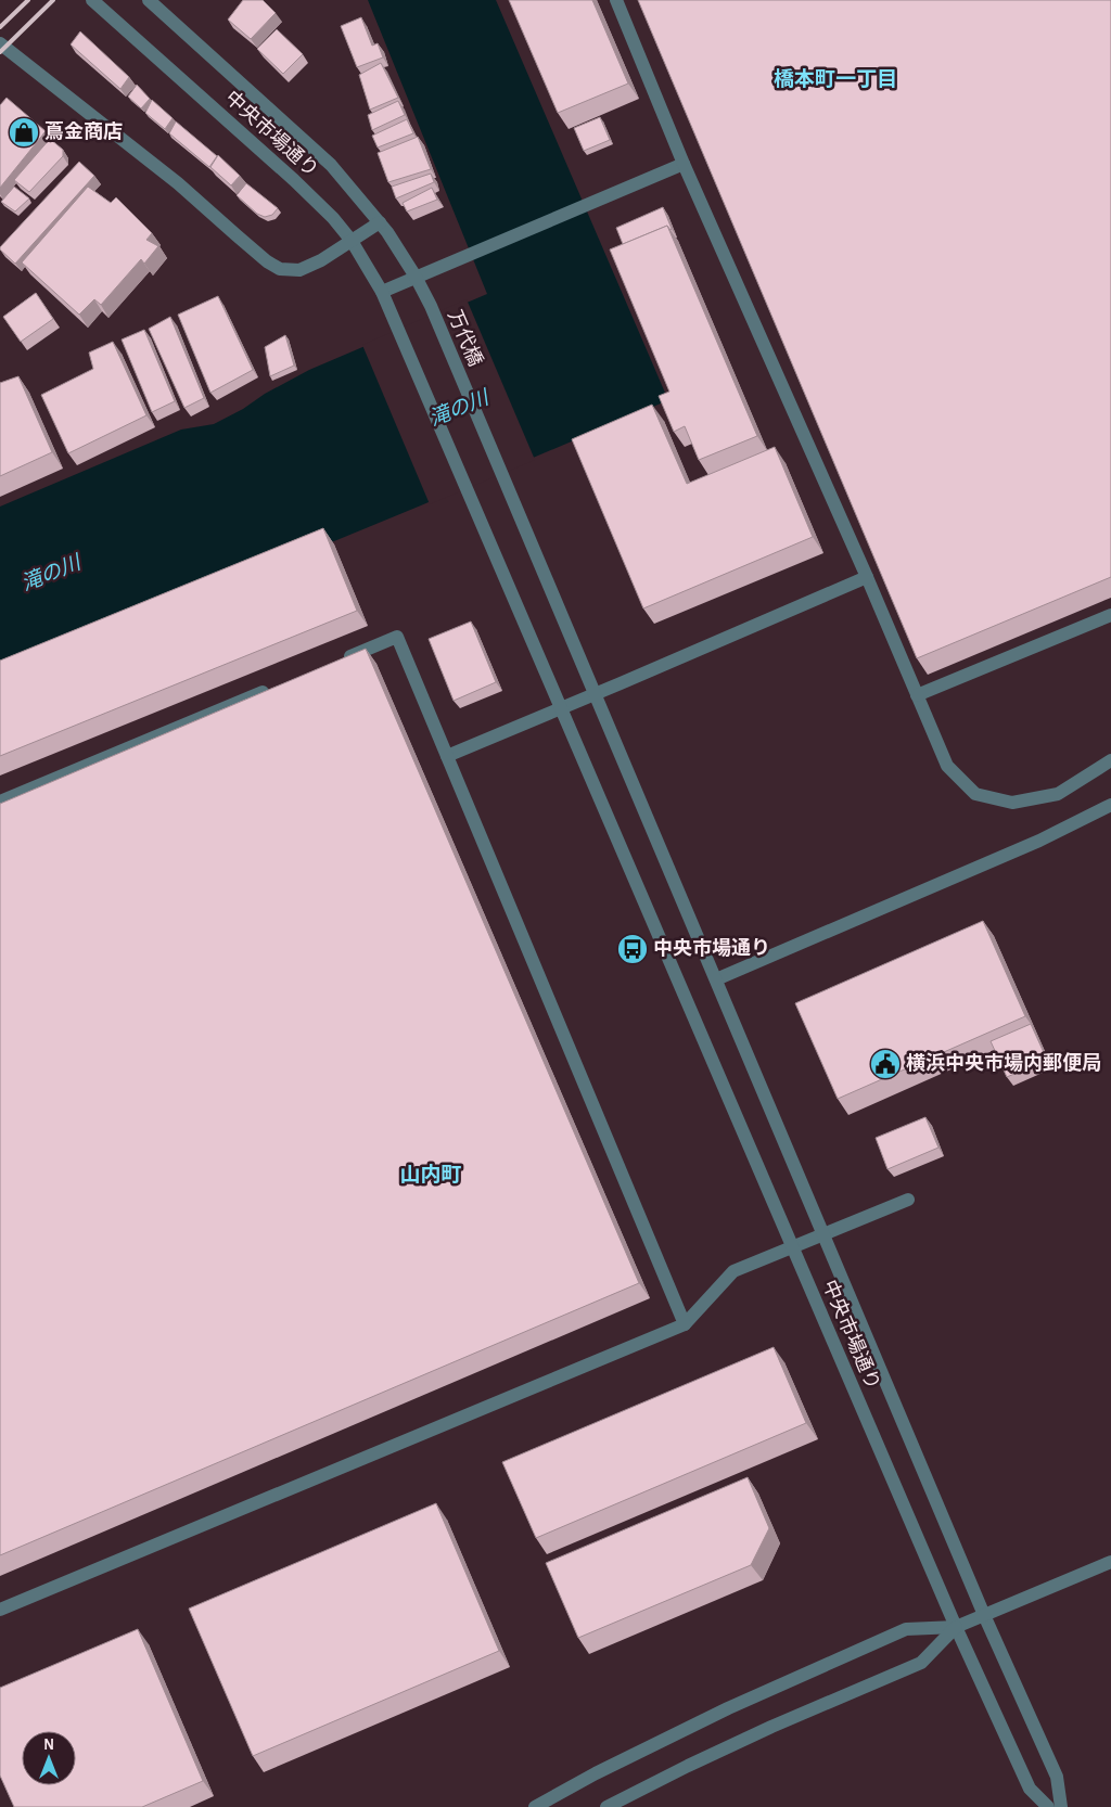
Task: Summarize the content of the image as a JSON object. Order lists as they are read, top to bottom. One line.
{"streets":{"street":["中央市場通り","万代橋"]},"crossings":[["中央市場通り","万代橋"]],"districts":["橋本町一丁目","山内町"],"water":["滝の川"],"places":{"shop":["蔦金商店"],"bus stop":["中央市場通り"],"public building":["横浜中央市場内郵便局"]},"north":"top"}
